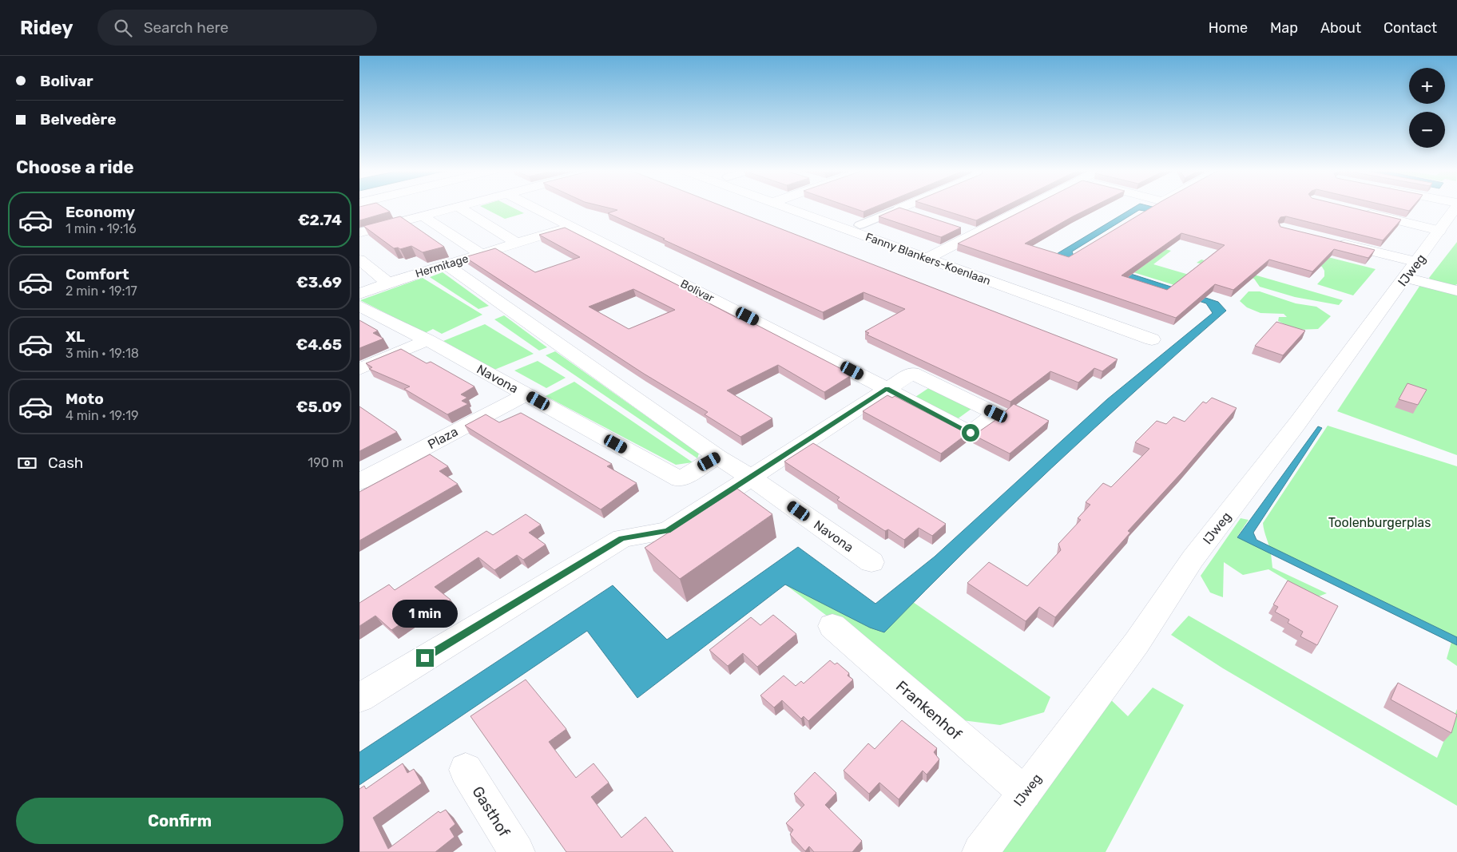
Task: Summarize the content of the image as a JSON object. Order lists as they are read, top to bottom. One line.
{"streets":{"street":["Fanny Blankers-Koenlaan","Hermitage","IJweg","Bolivar","Navona","Plaza","Frankenhof","Gasthof"]},"crossings":[["Hermitage","Bolivar"],["Hermitage","Navona"],["IJweg","Frankenhof"],["Navona","Plaza"]],"parks":["Toolenburgerplas"],"page":{"header":"Ridey","search":"Search here","nav":["Home","Map","About","Contact"],"banner":["Bolivar","Belvedère"],"map_buttons":["+","−"],"heading":"Choose a ride","list":[{"name":"Economy","note":"1 min · 19:16","value":"€2.74"},{"name":"Comfort","note":"2 min · 19:17","value":"€3.69"},{"name":"XL","note":"3 min · 19:18","value":"€4.65"},{"name":"Moto","note":"4 min · 19:19","value":"€5.09"}],"pay":["Cash","190 m"],"bubble":"1 min","buttons":"Confirm"}}
